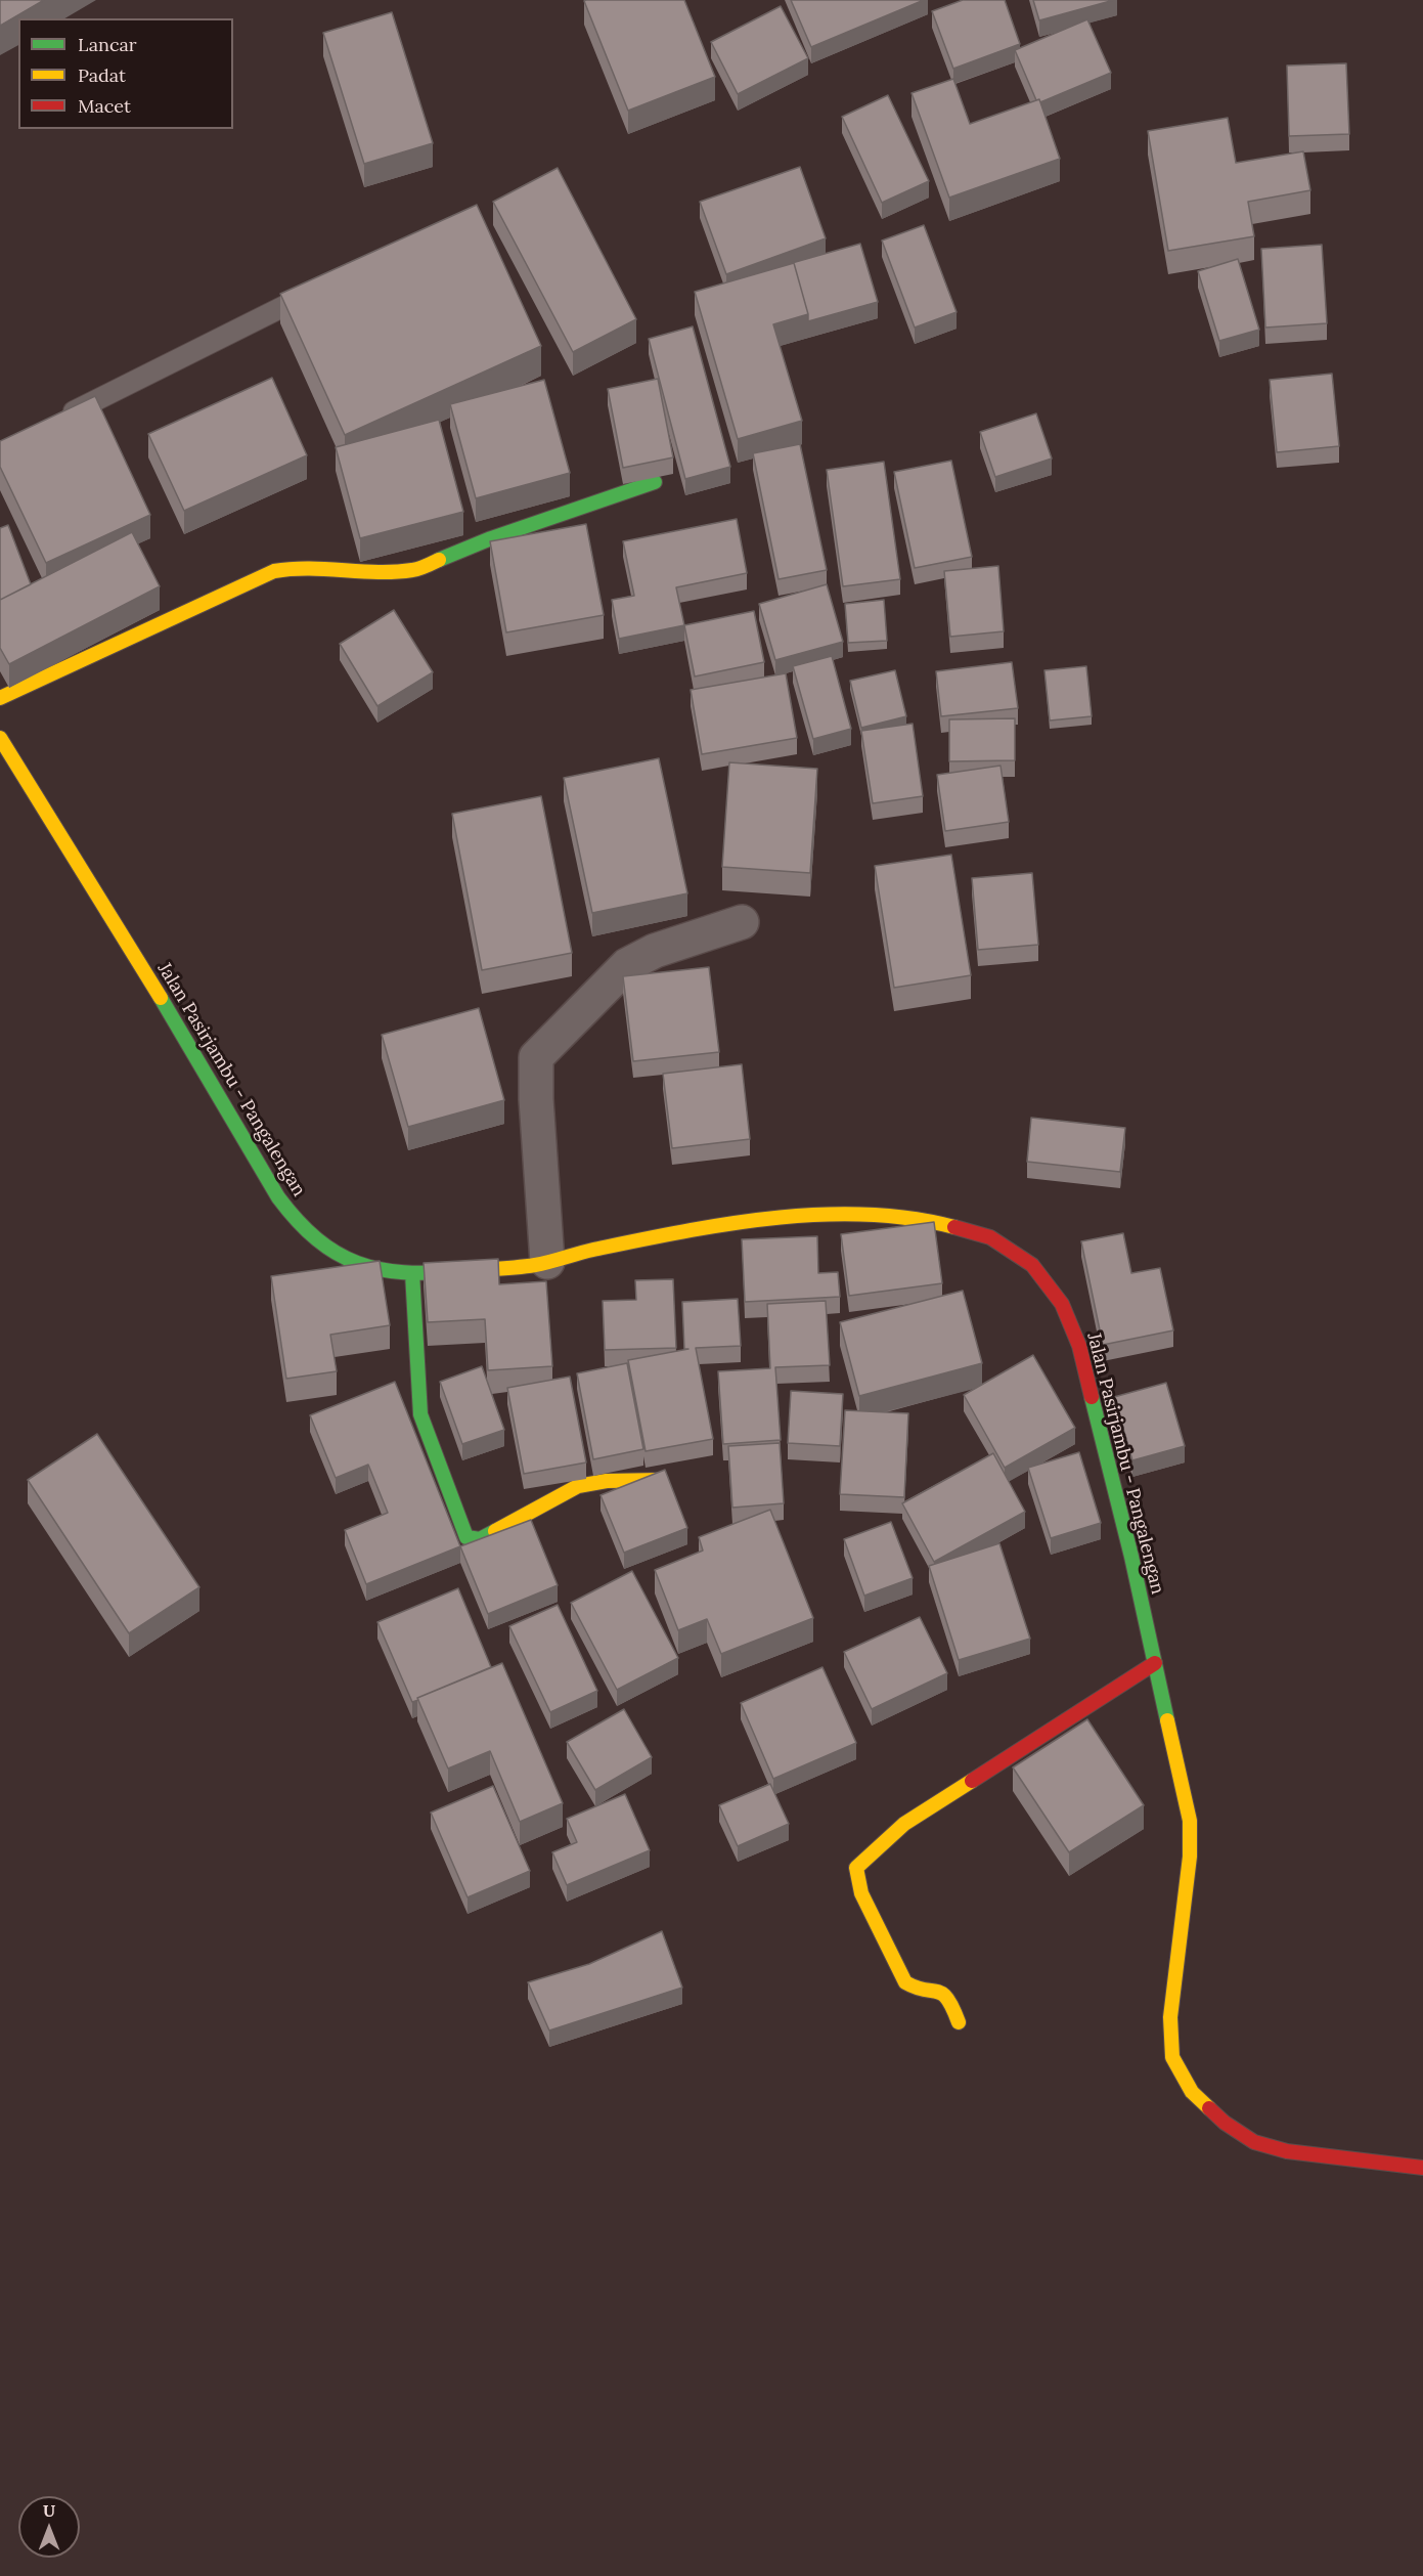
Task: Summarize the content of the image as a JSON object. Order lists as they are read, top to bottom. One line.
{"streets":{"main road":["Jalan Pasirjambu - Pangalengan"]},"legend":["Lancar","Padat","Macet"],"north":"top"}
